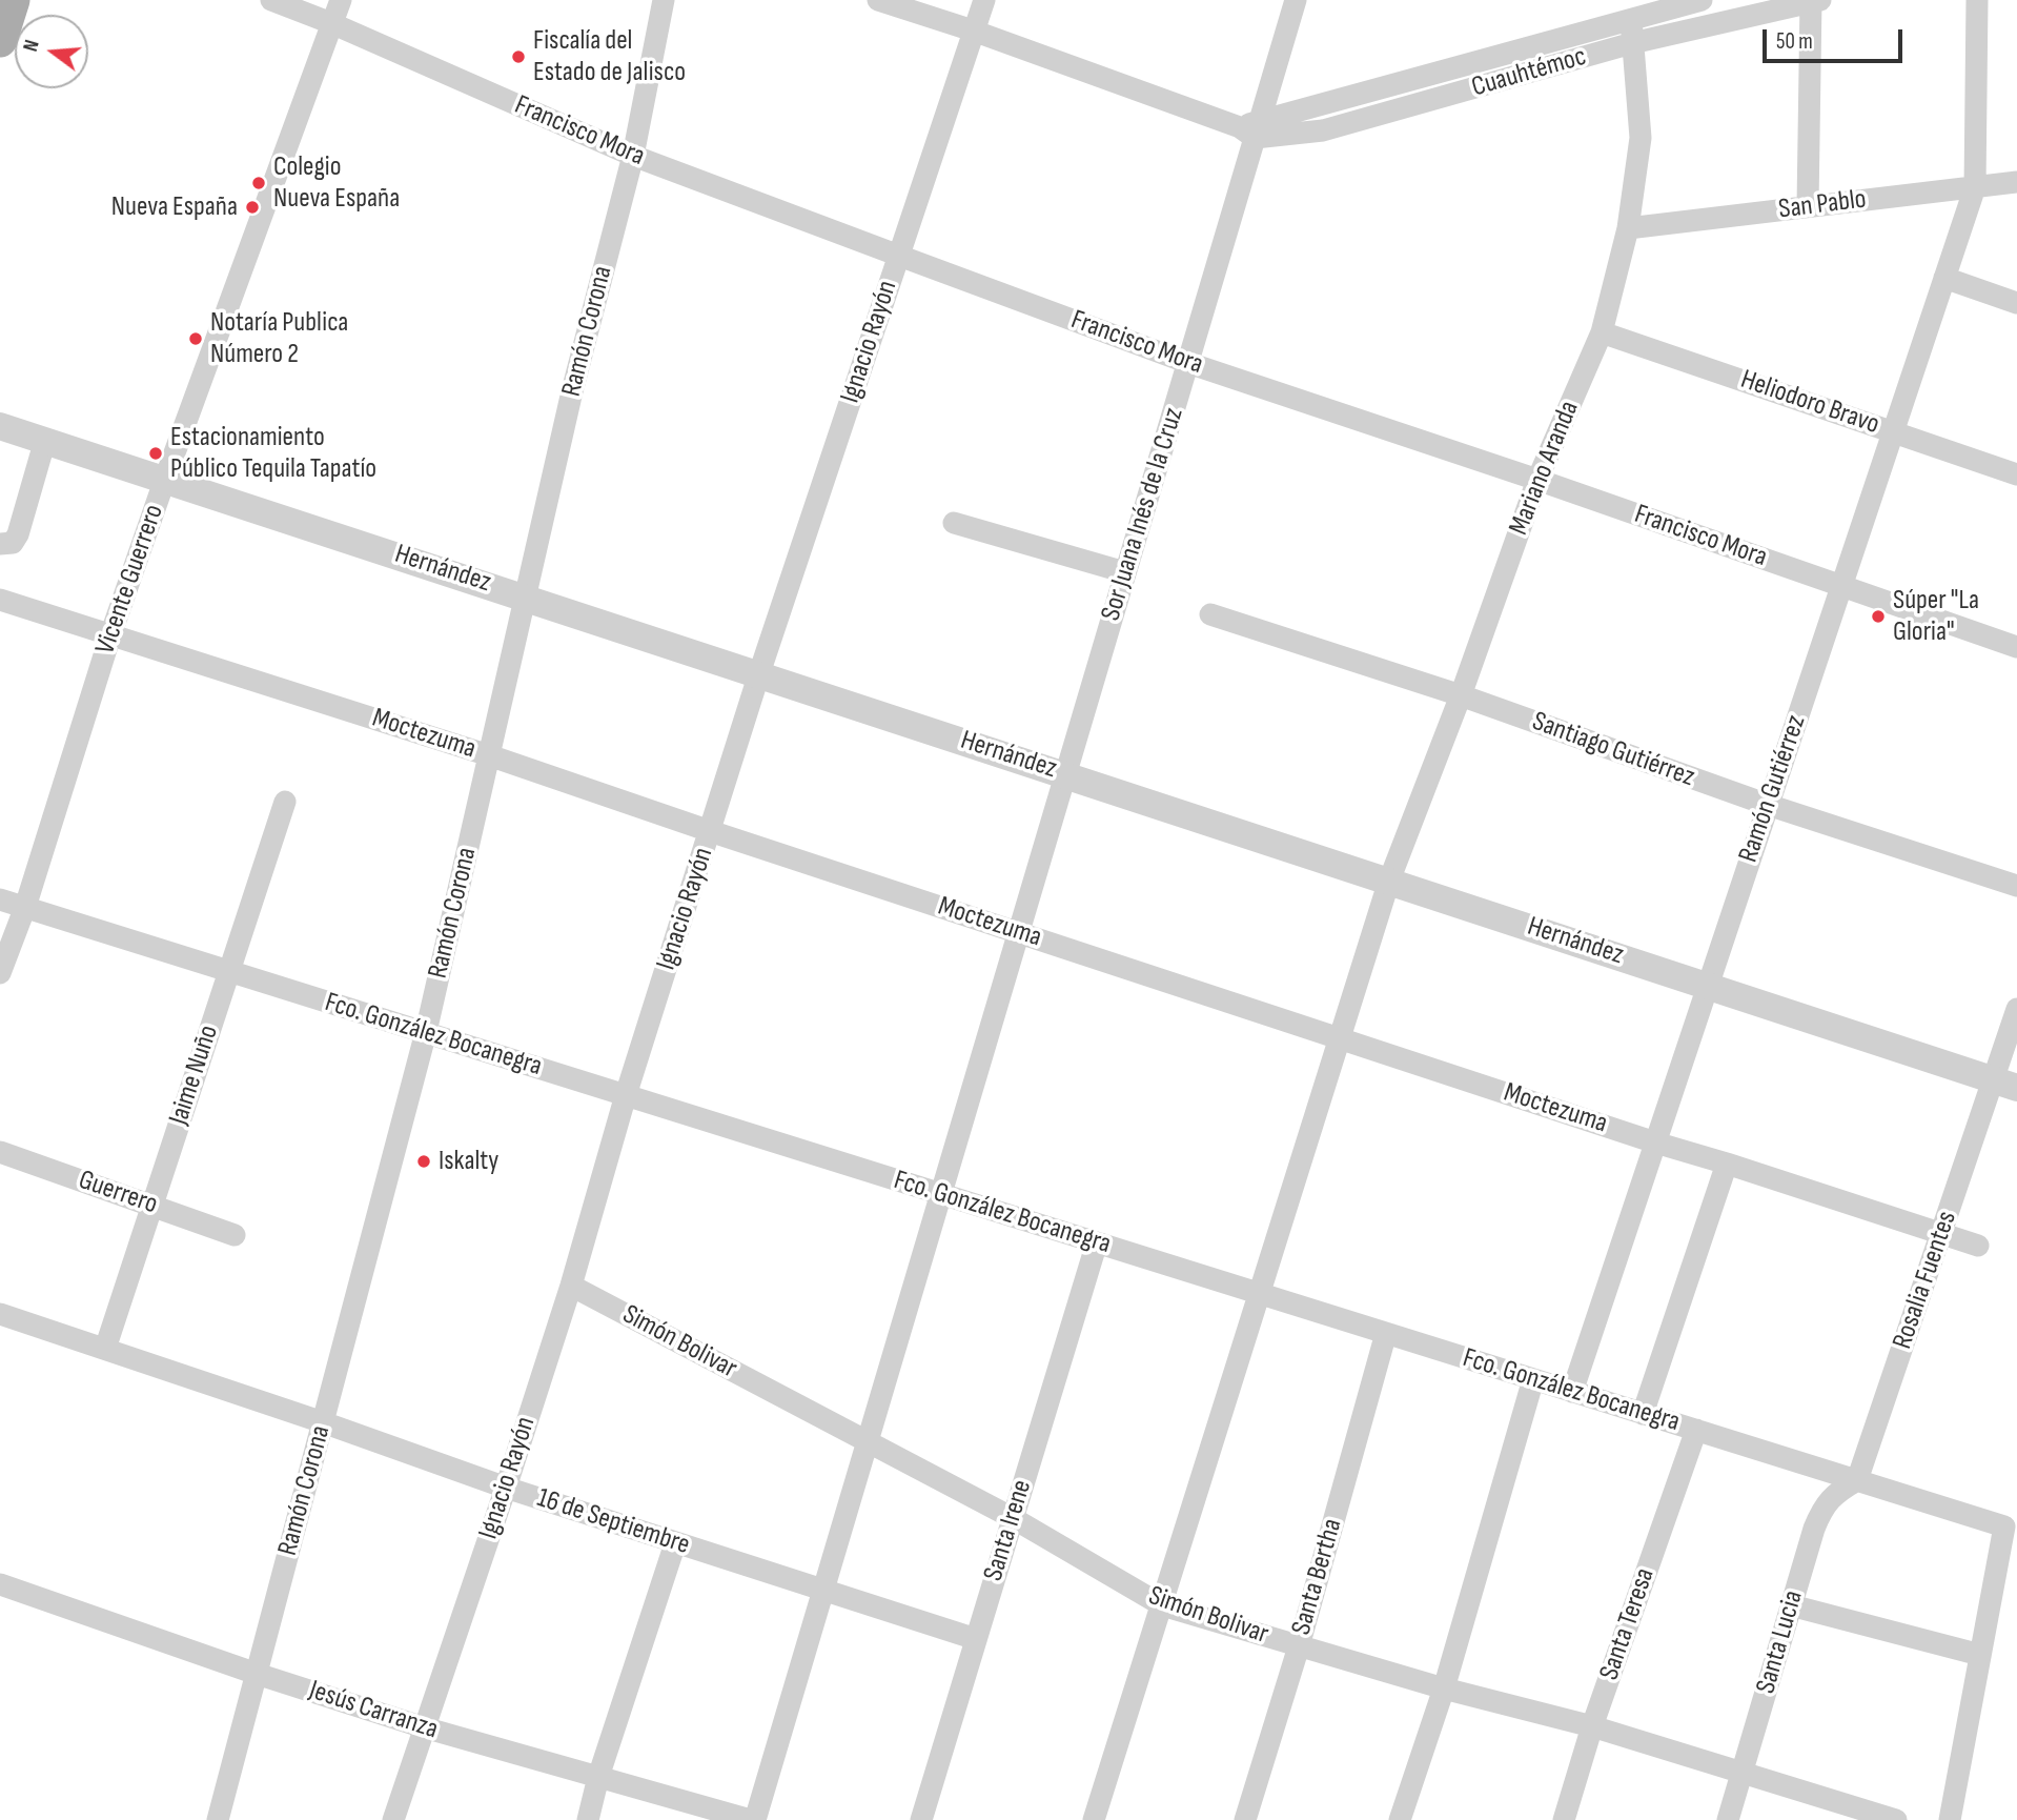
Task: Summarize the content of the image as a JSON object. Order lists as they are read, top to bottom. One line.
{"streets":{"street":["Cuauhtémoc","Francisco Mora","San Pablo","Ramón Corona","Ignacio Rayón","Heliodoro Bravo","Mariano Aranda","Sor Juana Inés de la Cruz","Hernández","Vicente Guerrero","Moctezuma","Santiago Gutiérrez","Ramón Gutiérrez","Fco. González Bocanegra","Jaime Nuño","Guerrero","Rosalia Fuentes","Simón Bolivar","16 de Septiembre","Santa Irene","Santa Bertha","Santa Teresa","Santa Lucia","Jesús Carranza"]},"crossings":[["Cuauhtémoc","Ignacio Rayón"],["Cuauhtémoc","Mariano Aranda"],["Cuauhtémoc","Sor Juana Inés de la Cruz"],["Francisco Mora","Ramón Corona"],["Francisco Mora","Ignacio Rayón"],["Francisco Mora","Mariano Aranda"],["Francisco Mora","Sor Juana Inés de la Cruz"],["Francisco Mora","Vicente Guerrero"],["Francisco Mora","Ramón Gutiérrez"],["San Pablo","Mariano Aranda"],["San Pablo","Ramón Gutiérrez"],["Ramón Corona","Hernández"],["Ramón Corona","Moctezuma"],["Ramón Corona","Fco. González Bocanegra"],["Ramón Corona","16 de Septiembre"],["Ramón Corona","Jesús Carranza"],["Ignacio Rayón","Hernández"],["Ignacio Rayón","Moctezuma"],["Ignacio Rayón","Fco. González Bocanegra"],["Ignacio Rayón","Simón Bolivar"],["Ignacio Rayón","16 de Septiembre"],["Ignacio Rayón","Jesús Carranza"],["Heliodoro Bravo","Mariano Aranda"],["Heliodoro Bravo","Ramón Gutiérrez"],["Mariano Aranda","Hernández"],["Mariano Aranda","Moctezuma"],["Mariano Aranda","Santiago Gutiérrez"],["Mariano Aranda","Fco. González Bocanegra"],["Mariano Aranda","Simón Bolivar"],["Sor Juana Inés de la Cruz","Hernández"],["Sor Juana Inés de la Cruz","Moctezuma"],["Sor Juana Inés de la Cruz","Fco. González Bocanegra"],["Sor Juana Inés de la Cruz","Simón Bolivar"],["Sor Juana Inés de la Cruz","16 de Septiembre"],["Sor Juana Inés de la Cruz","Jesús Carranza"],["Hernández","Vicente Guerrero"],["Hernández","Ramón Gutiérrez"],["Hernández","Rosalia Fuentes"],["Vicente Guerrero","Moctezuma"],["Vicente Guerrero","Fco. González Bocanegra"],["Moctezuma","Ramón Gutiérrez"],["Moctezuma","Rosalia Fuentes"],["Santiago Gutiérrez","Ramón Gutiérrez"],["Ramón Gutiérrez","Fco. González Bocanegra"],["Fco. González Bocanegra","Jaime Nuño"],["Fco. González Bocanegra","Rosalia Fuentes"],["Fco. González Bocanegra","Santa Irene"],["Fco. González Bocanegra","Santa Bertha"],["Fco. González Bocanegra","Santa Teresa"],["Fco. González Bocanegra","Santa Lucia"],["Jaime Nuño","Guerrero"],["Jaime Nuño","16 de Septiembre"],["Rosalia Fuentes","Santa Lucia"],["Simón Bolivar","Santa Irene"],["Simón Bolivar","Santa Bertha"],["Simón Bolivar","Santa Teresa"],["Simón Bolivar","Santa Lucia"],["16 de Septiembre","Santa Irene"]],"places":["Fiscalía del Estado de Jalisco","Colegio Nueva España","Nueva España","Notaría Publica Número 2","Estacionamiento Público Tequila Tapatío","Súper \"La Gloria\"","Iskalty"],"scale_bar":"50 m","north":"left"}
